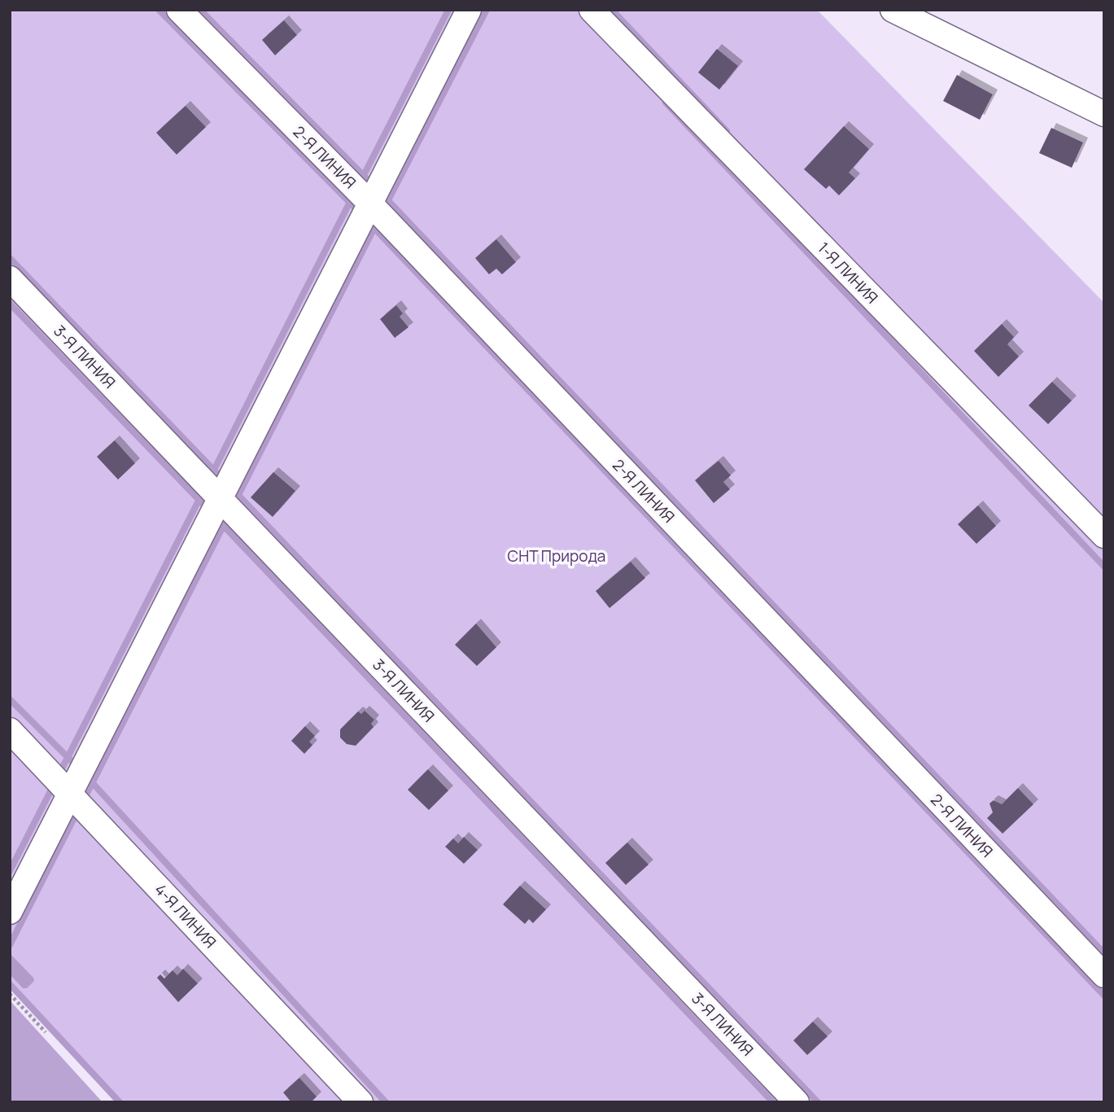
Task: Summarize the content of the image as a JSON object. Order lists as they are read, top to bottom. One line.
{"streets":{"street":["2-Я ЛИНИЯ","1-Я ЛИНИЯ","3-Я ЛИНИЯ","4-Я ЛИНИЯ"]},"parks":["СНТ Природа"]}
